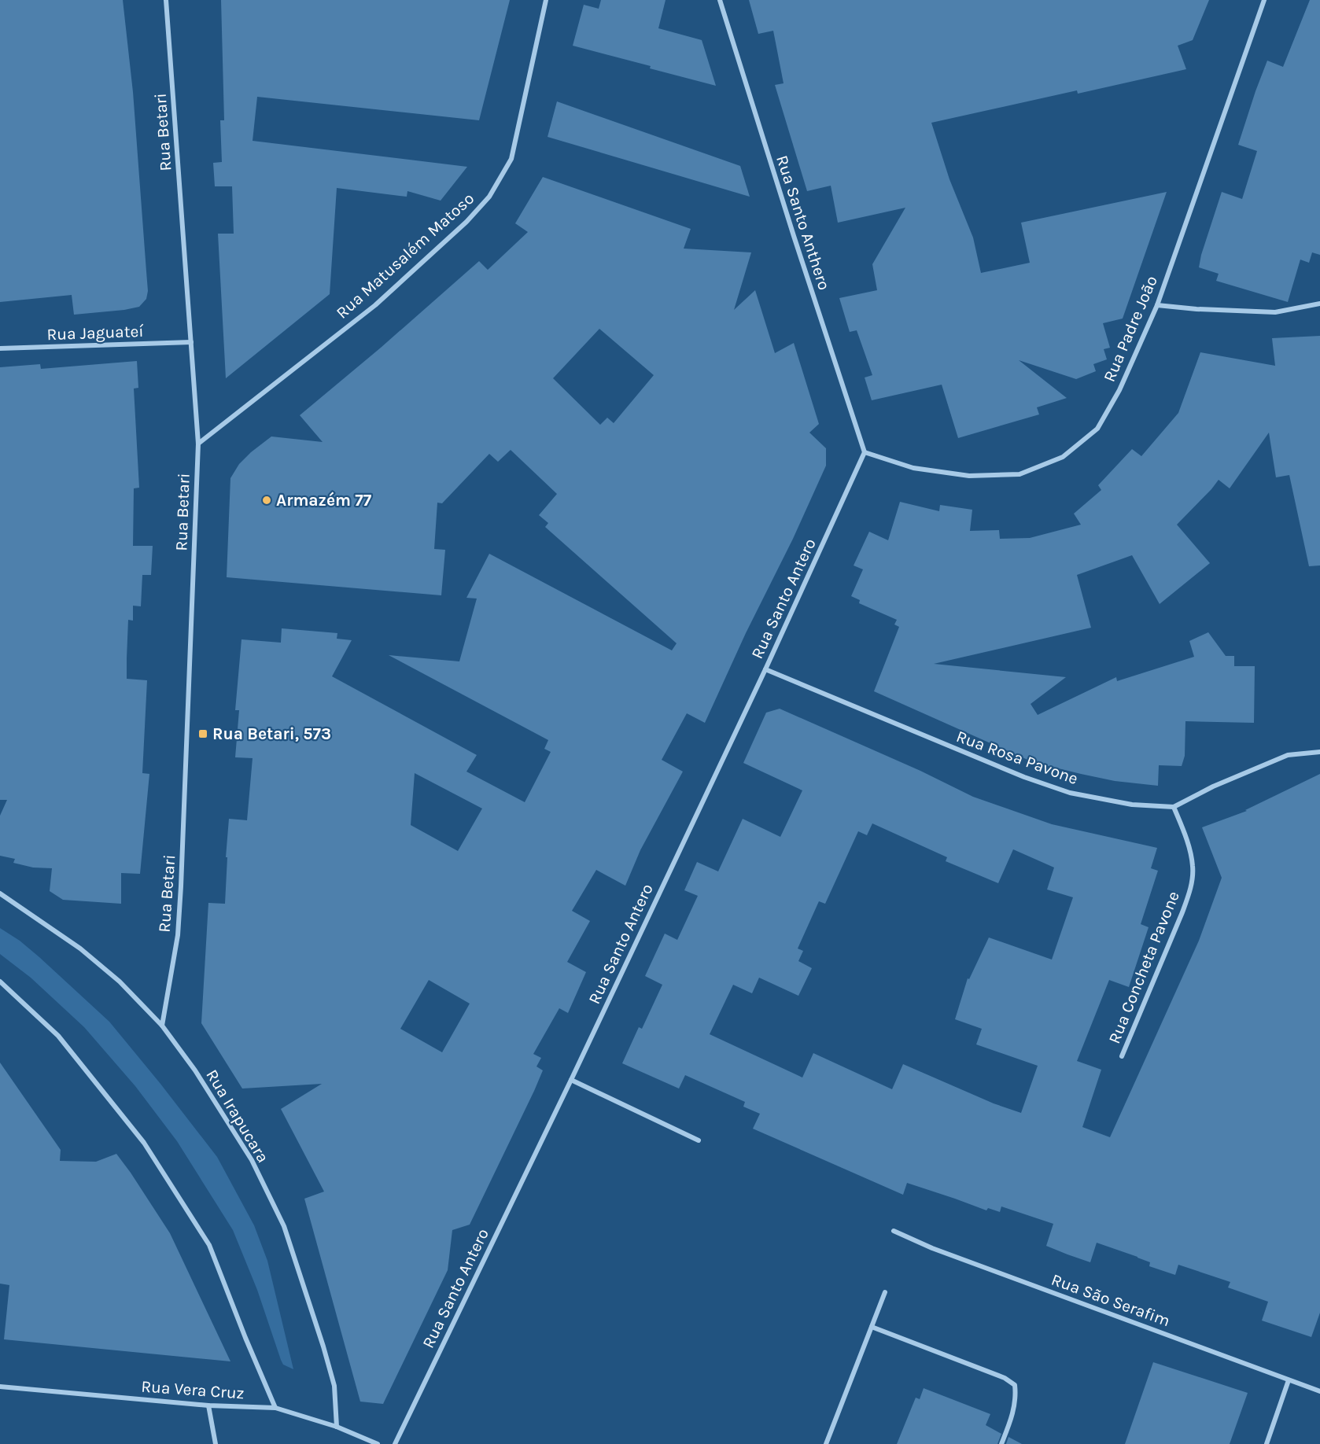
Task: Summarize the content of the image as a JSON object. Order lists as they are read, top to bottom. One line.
{"streets":{"street":["Rua Betari","Rua Santo Anthero","Rua Matusalém Matoso","Rua Padre João","Rua Jaguateí","Rua Santo Antero","Rua Rosa Pavone","Rua Concheta Pavone","Rua Irapucara","Rua São Serafim","Rua Vera Cruz"]},"crossings":[["Rua Betari","Rua Matusalém Matoso"],["Rua Betari","Rua Jaguateí"],["Rua Betari","Rua Irapucara"],["Rua Santo Anthero","Rua Padre João"],["Rua Santo Anthero","Rua Santo Antero"],["Rua Padre João","Rua Santo Antero"],["Rua Santo Antero","Rua Rosa Pavone"],["Rua Rosa Pavone","Rua Concheta Pavone"],["Rua Irapucara","Rua Vera Cruz"]],"places":{"other":["Armazém 77"],"transit":["Rua Betari, 573"]}}
